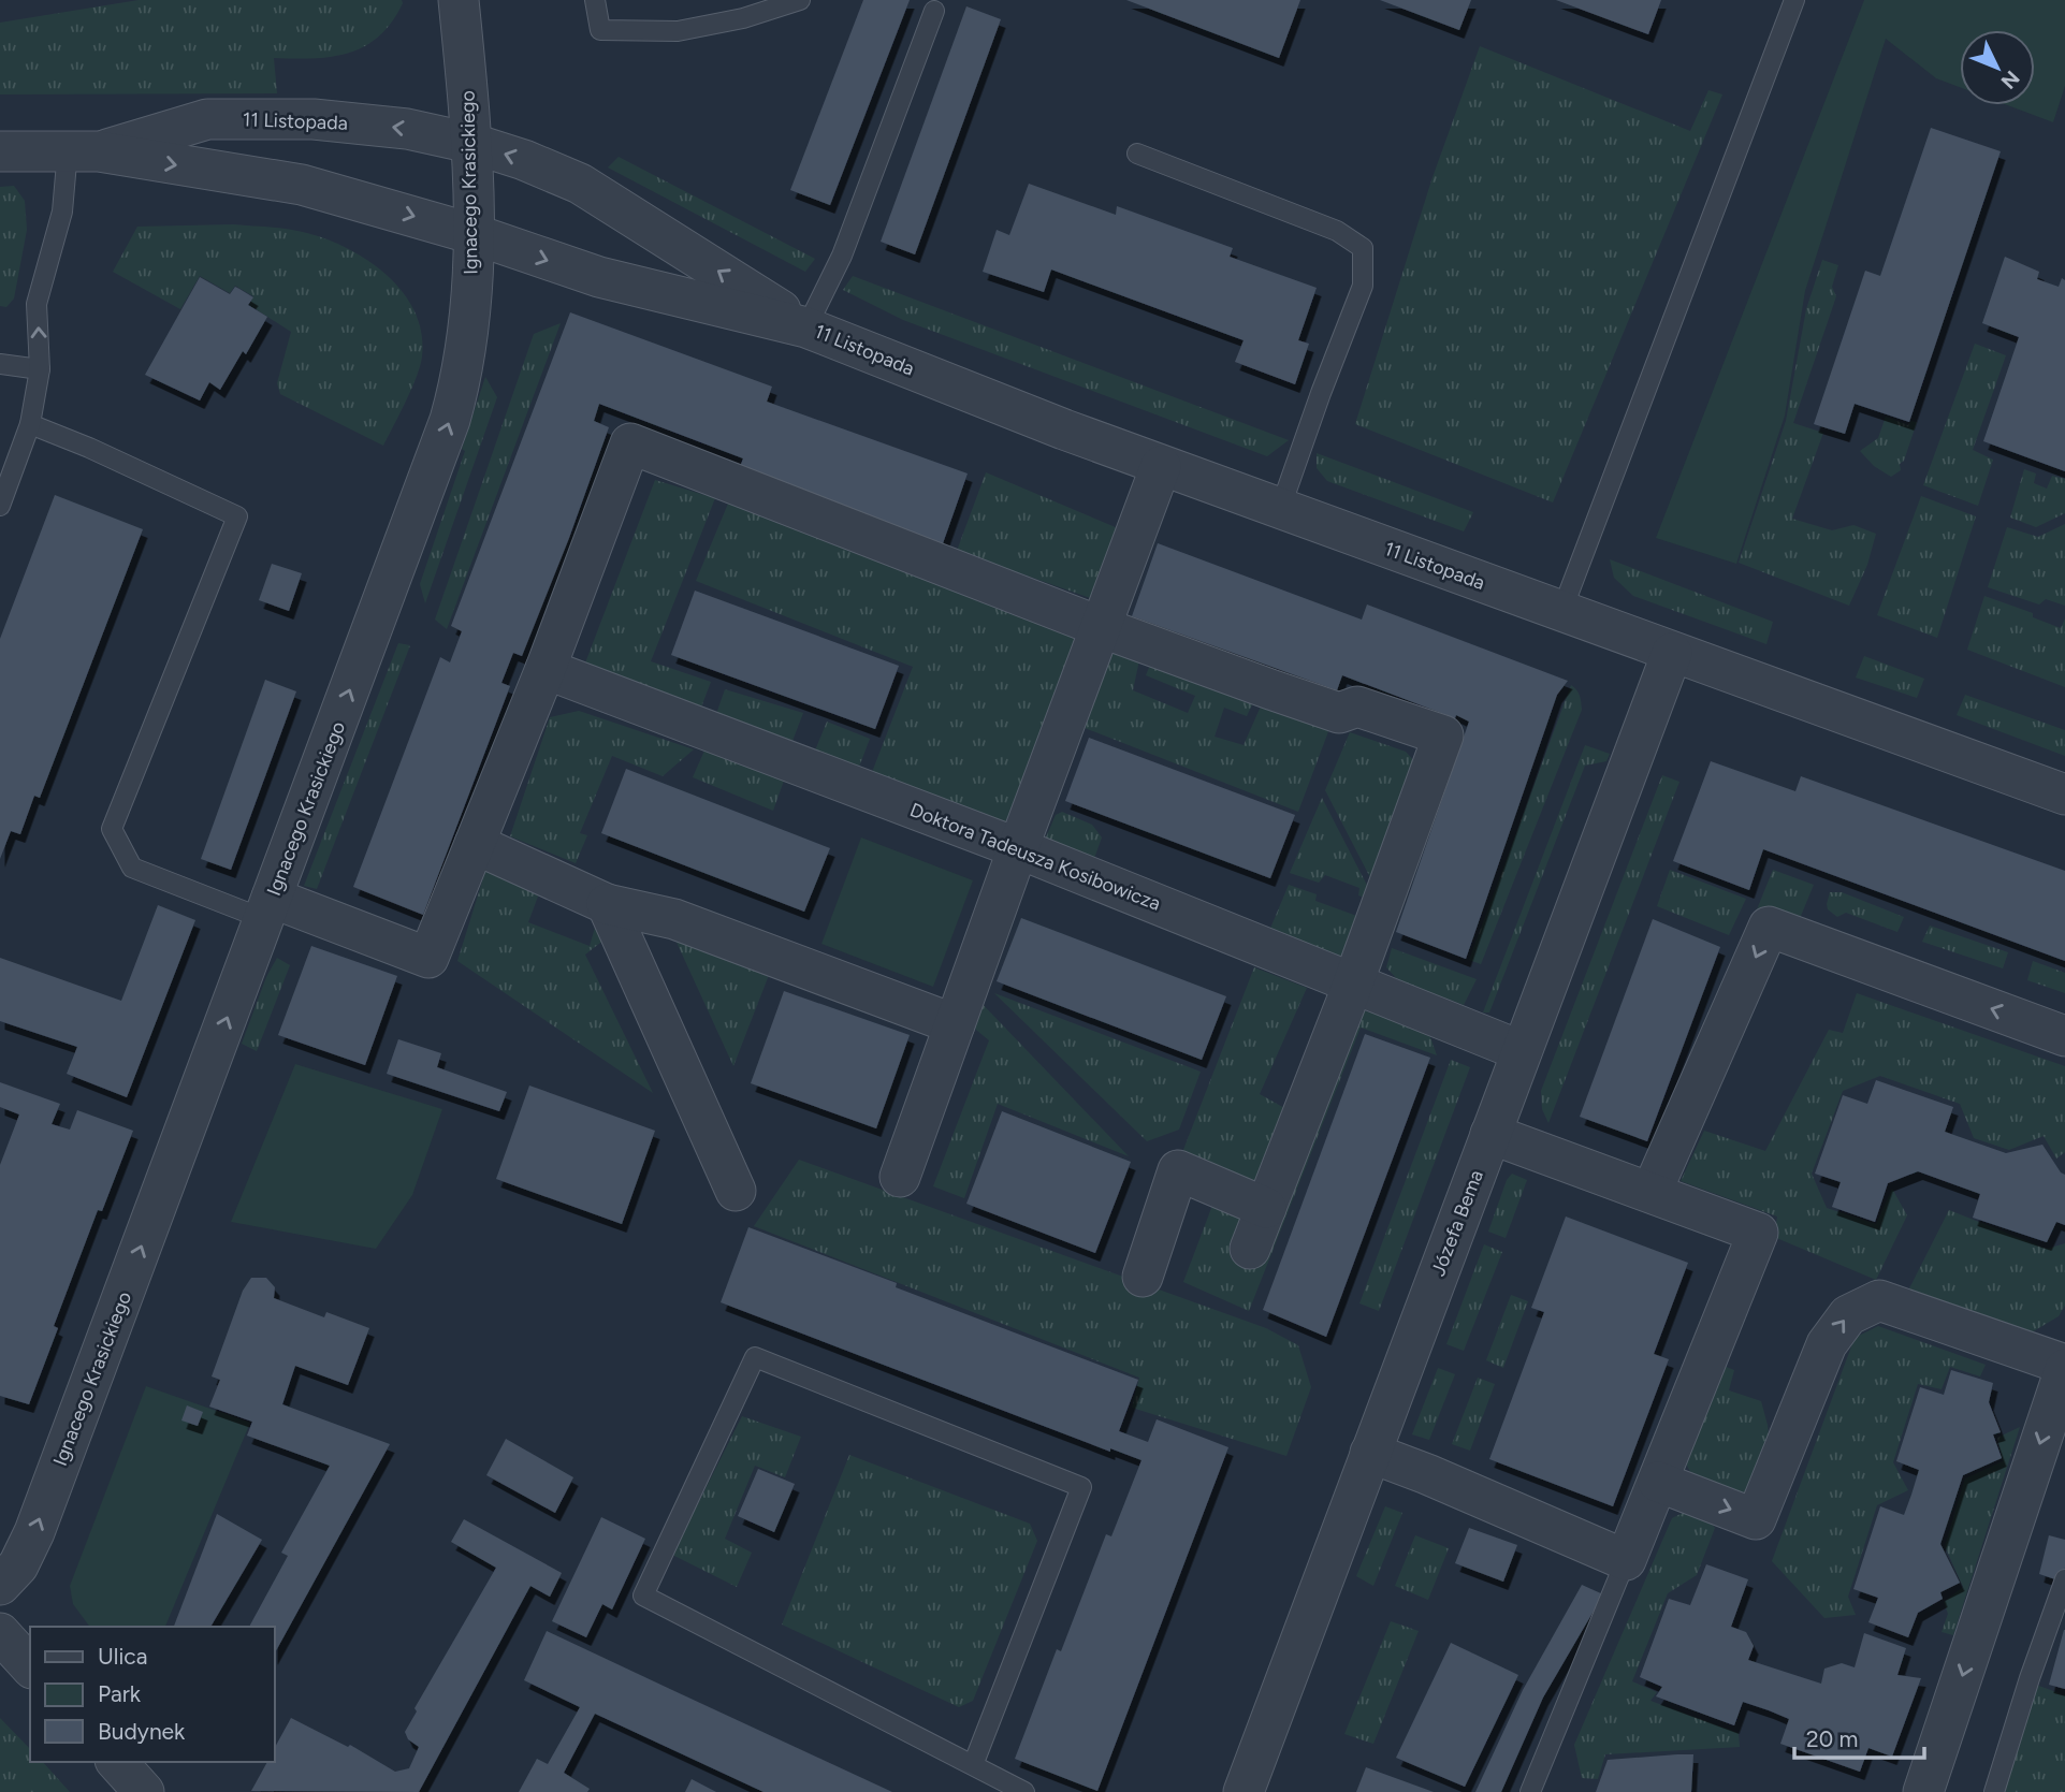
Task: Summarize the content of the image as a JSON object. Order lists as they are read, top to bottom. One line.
{"streets":{"street":["11 Listopada","Ignacego Krasickiego","Doktora Tadeusza Kosibowicza","Józefa Bema"]},"crossings":[["11 Listopada","Ignacego Krasickiego"],["11 Listopada","Józefa Bema"],["Doktora Tadeusza Kosibowicza","Józefa Bema"]],"one_way":["Ignacego Krasickiego"],"legend":["Ulica","Park","Budynek"],"scale_bar":"20 m","north":"bottom right"}
